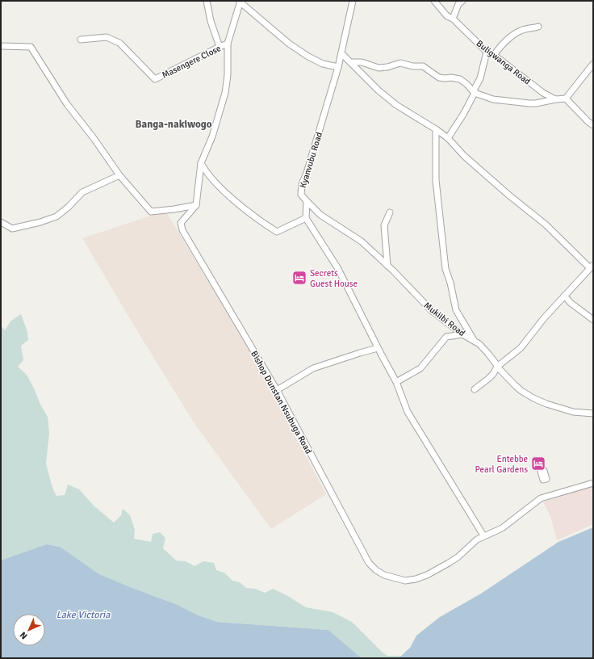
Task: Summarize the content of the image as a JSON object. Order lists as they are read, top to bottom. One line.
{"streets":{"street":["Masengere Close","Buligwanga Road","Kyanvubu Road","Mukiibi Road","Bishop Dunstan Nsubuga Road"]},"crossings":[["Kyanvubu Road","Mukiibi Road"]],"districts":["Banga-nakiwogo"],"water":["Lake Victoria"],"places":{"hotel":["Secrets Guest House","Entebbe Pearl Gardens"]},"north":"bottom left"}
